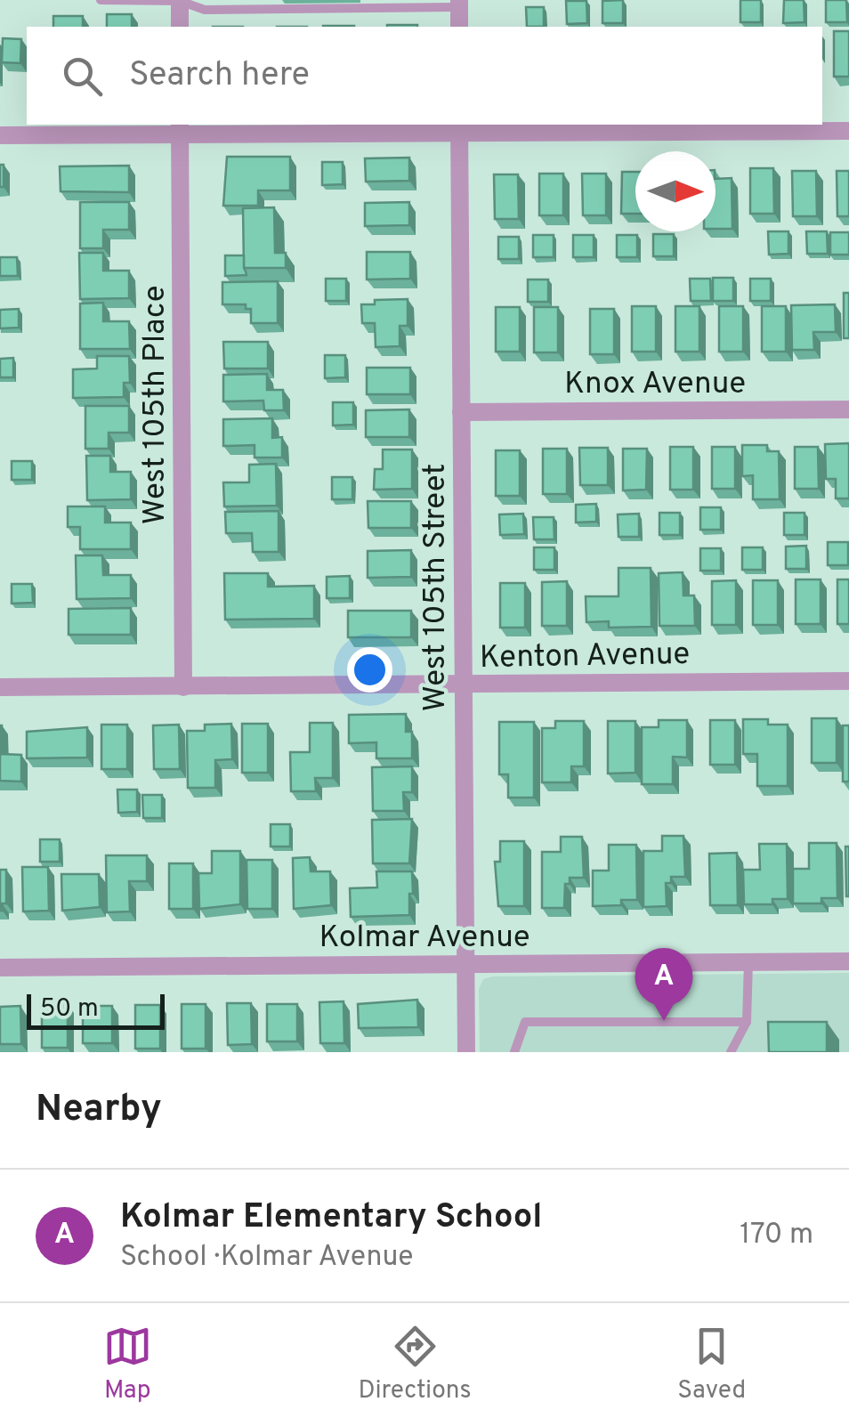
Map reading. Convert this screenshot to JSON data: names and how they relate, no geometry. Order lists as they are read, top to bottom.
{
  "streets": {
    "street": [
      "Knox Avenue",
      "West 105th Place",
      "West 105th Street",
      "Kenton Avenue",
      "Kolmar Avenue"
    ]
  },
  "crossings": [
    ["Knox Avenue", "West 105th Street"],
    ["West 105th Place", "Kenton Avenue"],
    ["West 105th Street", "Kenton Avenue"],
    ["West 105th Street", "Kolmar Avenue"]
  ],
  "scale_bar": "50 m",
  "north": "right",
  "page": {
    "search": "Search here",
    "pins": "A",
    "scale": "50 m",
    "heading": "Nearby",
    "list": [
      {
        "mark": "A",
        "name": "Kolmar Elementary School",
        "note": "School · Kolmar Avenue",
        "value": "170 m"
      }
    ],
    "nav": ["Map", "Directions", "Saved"]
  }
}
